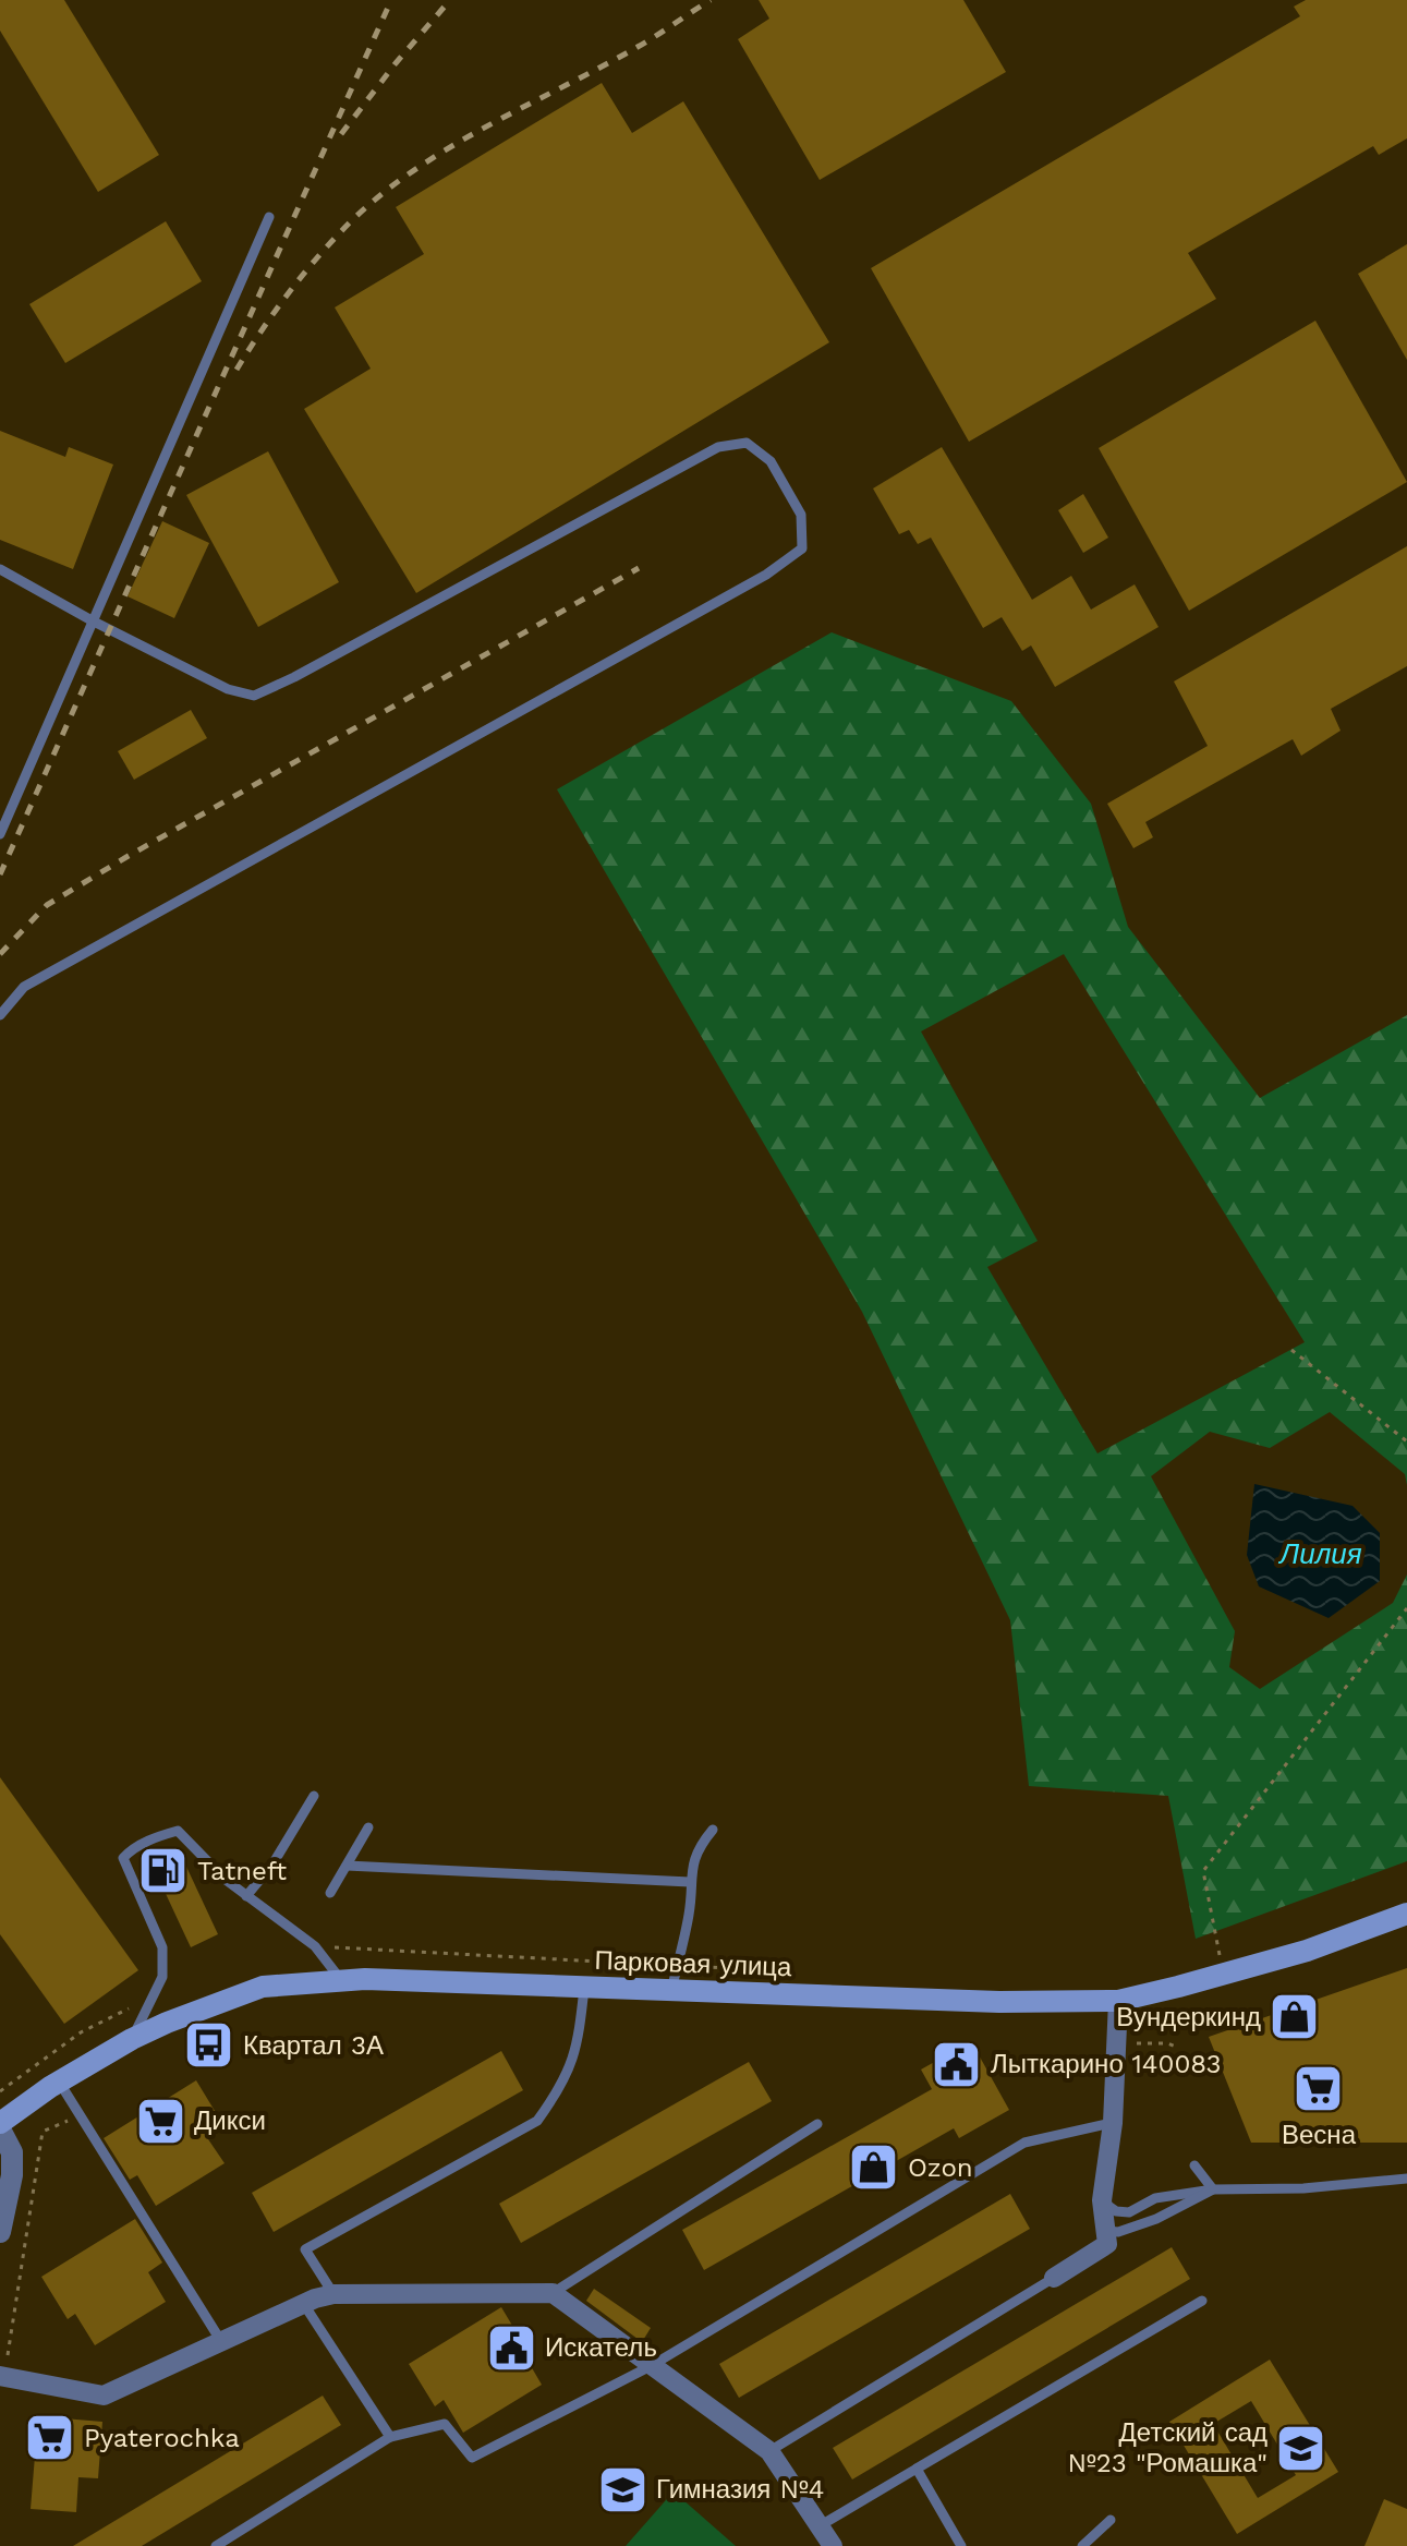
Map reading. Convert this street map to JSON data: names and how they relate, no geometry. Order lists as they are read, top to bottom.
{
  "streets": {
    "main road": ["Парковая улица"]
  },
  "water": ["Лилия"],
  "places": {
    "fuel station": ["Tatneft"],
    "shop": ["Вундеркинд", "Ozon"],
    "bus stop": ["Квартал 3А"],
    "public building": ["Лыткарино 140083", "Искатель"],
    "supermarket": ["Весна", "Дикси", "Pyaterochka"],
    "school or university": ["Детский сад №23 \"Ромашка\"", "Гимназия №4"]
  }
}
